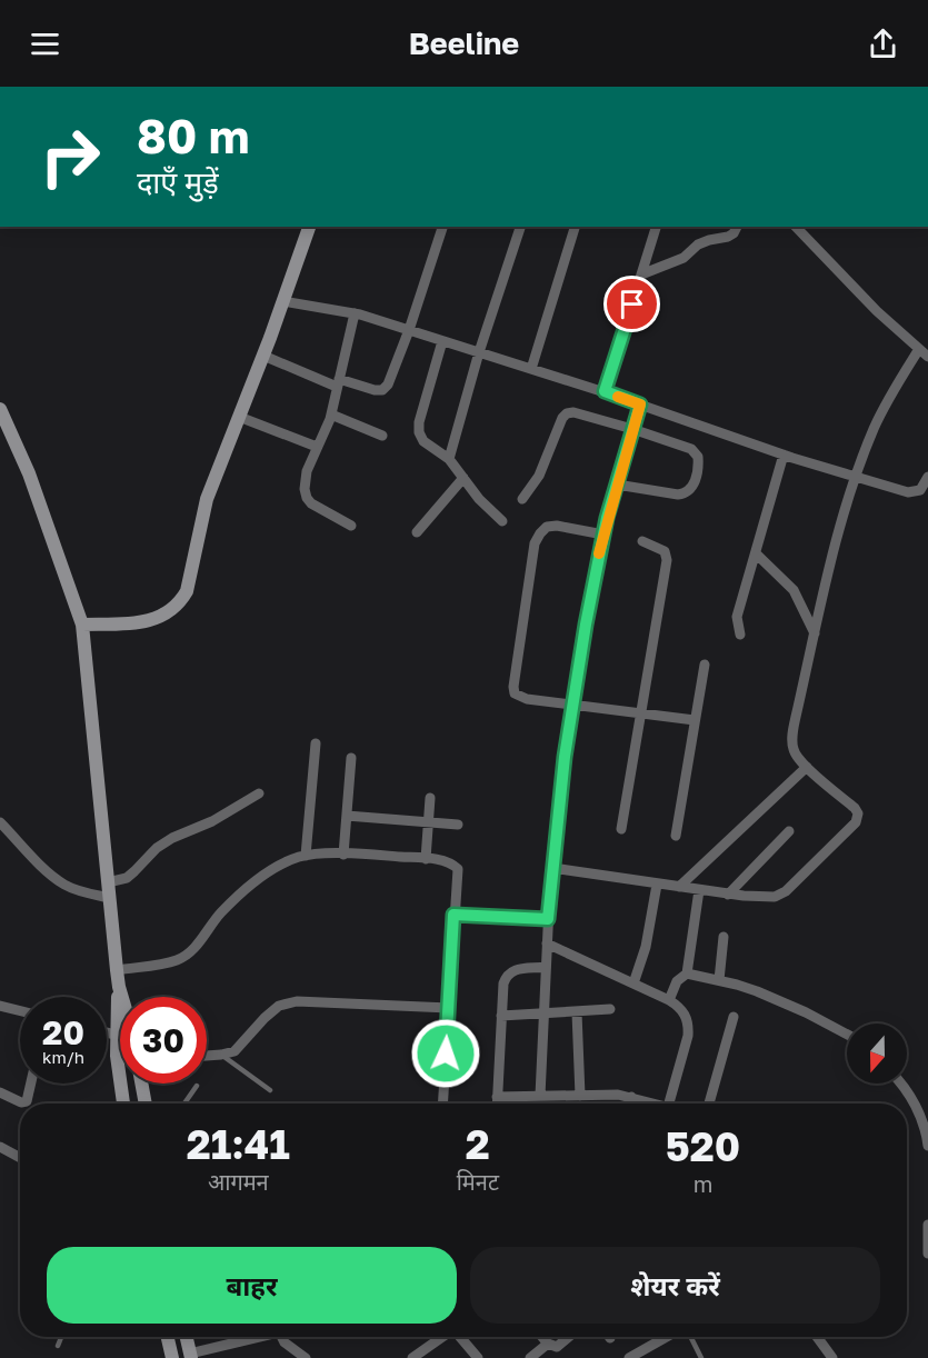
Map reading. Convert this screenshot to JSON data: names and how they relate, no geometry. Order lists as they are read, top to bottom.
{
  "north": "bottom",
  "page": {
    "header": "Beeline",
    "turn": ["80 m", "दाएँ मुड़ें"],
    "speed": "20 km/h",
    "limit": "30",
    "eta": [
      "21:41",
      "आगमन",
      "2",
      "मिनट",
      "520",
      "m"
    ],
    "buttons": ["बाहर", "शेयर करें"]
  }
}
